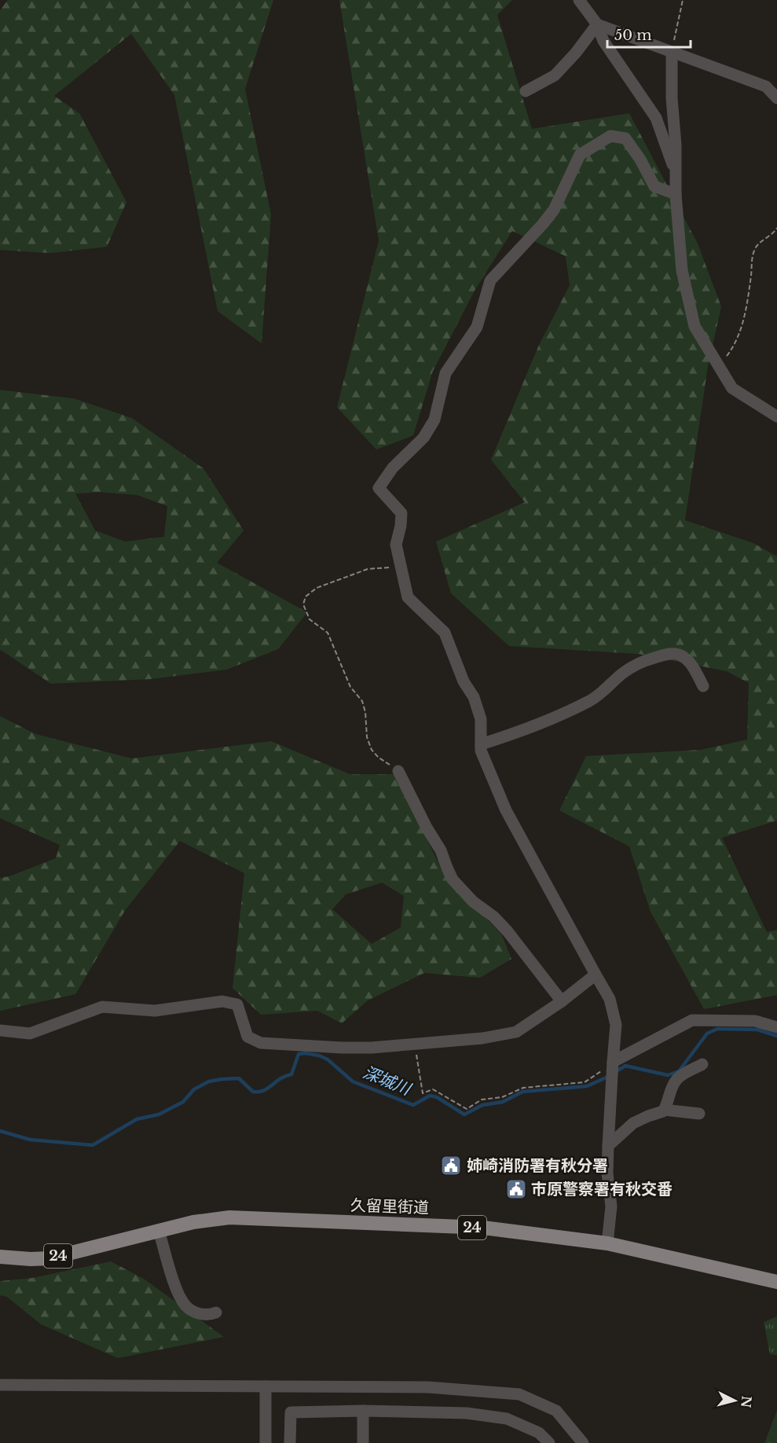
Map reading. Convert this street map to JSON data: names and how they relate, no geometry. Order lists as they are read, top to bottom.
{
  "streets": {
    "main road": ["久留里街道", "24"]
  },
  "water": ["深城川"],
  "places": {
    "public building": ["姉崎消防署有秋分署", "市原警察署有秋交番"]
  },
  "scale_bar": "50 m",
  "north": "right"
}
